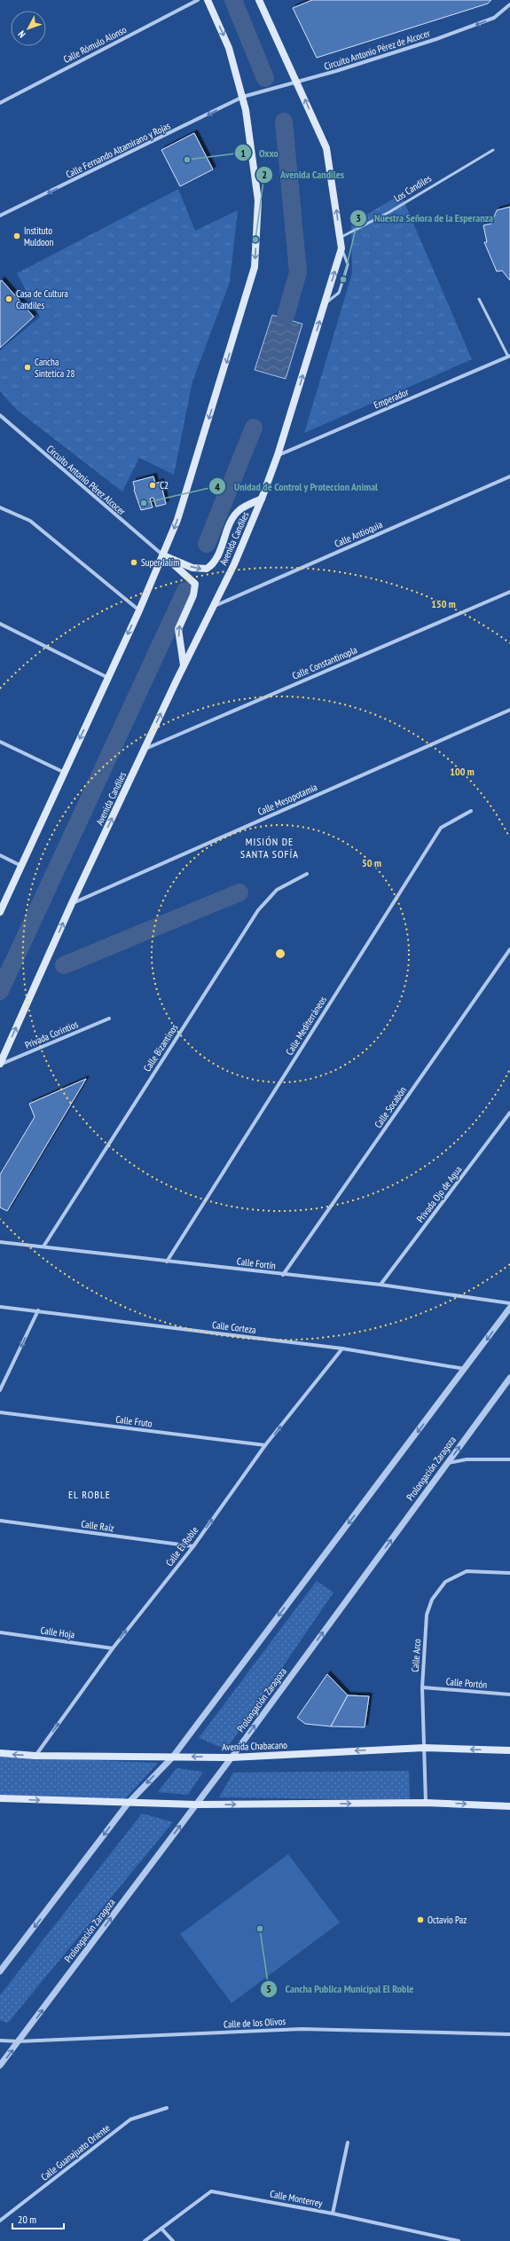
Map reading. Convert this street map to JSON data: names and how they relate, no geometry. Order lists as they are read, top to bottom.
{
  "streets": {
    "main road": ["Avenida Candiles", "Avenida Chabacano"],
    "street": [
      "Calle Rómulo Alonso",
      "Circuito Antonio Pérez de Alcocer",
      "Calle Fernando Altamirano y Rojas",
      "Emperador",
      "Circuito Antonio Pérez Alcocer",
      "Calle Antioquia",
      "Calle Constantinopla",
      "Calle Mesopotamia",
      "Calle Mediterráneos",
      "Privada Corintios",
      "Calle Bizantinos",
      "Calle Socabón",
      "Privada Ojo de Agua",
      "Calle Fortín",
      "Calle Corteza",
      "Calle Fruto",
      "Prolongación Zaragoza",
      "Calle Raíz",
      "Calle El Roble",
      "Calle Hoja",
      "Calle Arco",
      "Calle Portón",
      "Calle de los Olivos",
      "Calle Guanajuato Oriente",
      "Calle Monterrey"
    ],
    "lane": ["Los Candiles"]
  },
  "crossings": [
    ["Circuito Antonio Pérez de Alcocer", "Calle Fernando Altamirano y Rojas"],
    ["Circuito Antonio Pérez de Alcocer", "Avenida Candiles"],
    ["Los Candiles", "Avenida Candiles"],
    ["Emperador", "Avenida Candiles"],
    ["Calle Antioquia", "Avenida Candiles"],
    ["Avenida Candiles", "Calle Constantinopla"],
    ["Avenida Candiles", "Calle Mesopotamia"],
    ["Avenida Candiles", "Privada Corintios"],
    ["Calle Mediterráneos", "Calle Fortín"],
    ["Calle Bizantinos", "Calle Fortín"],
    ["Calle Socabón", "Calle Fortín"],
    ["Privada Ojo de Agua", "Calle Fortín"],
    ["Calle Corteza", "Calle El Roble"],
    ["Calle Fruto", "Calle El Roble"],
    ["Prolongación Zaragoza", "Avenida Chabacano"],
    ["Prolongación Zaragoza", "Calle de los Olivos"],
    ["Calle Raíz", "Calle El Roble"],
    ["Calle El Roble", "Calle Hoja"],
    ["Calle El Roble", "Avenida Chabacano"],
    ["Calle Arco", "Calle Portón"],
    ["Calle Arco", "Avenida Chabacano"]
  ],
  "one_way": ["Circuito Antonio Pérez de Alcocer", "Calle Fernando Altamirano y Rojas", "Calle El Roble"],
  "districts": ["MISIÓN DE SANTA SOFÍA", "EL ROBLE"],
  "places": [
    "Oxxo",
    "Instituto Muldoon",
    "Avenida Candiles",
    "Nuestra Señora de la Esperanza",
    "Casa de Cultura Candiles",
    "Cancha Sintetica 28",
    "C2",
    "Unidad de Control y Proteccion Animal",
    "Super Jalím",
    "Octavio Paz",
    "Cancha Publica Municipal El Roble"
  ],
  "scale_bar": "20 m",
  "north": "bottom left",
  "rings": ["150 m", "100 m", "50 m"]
}
